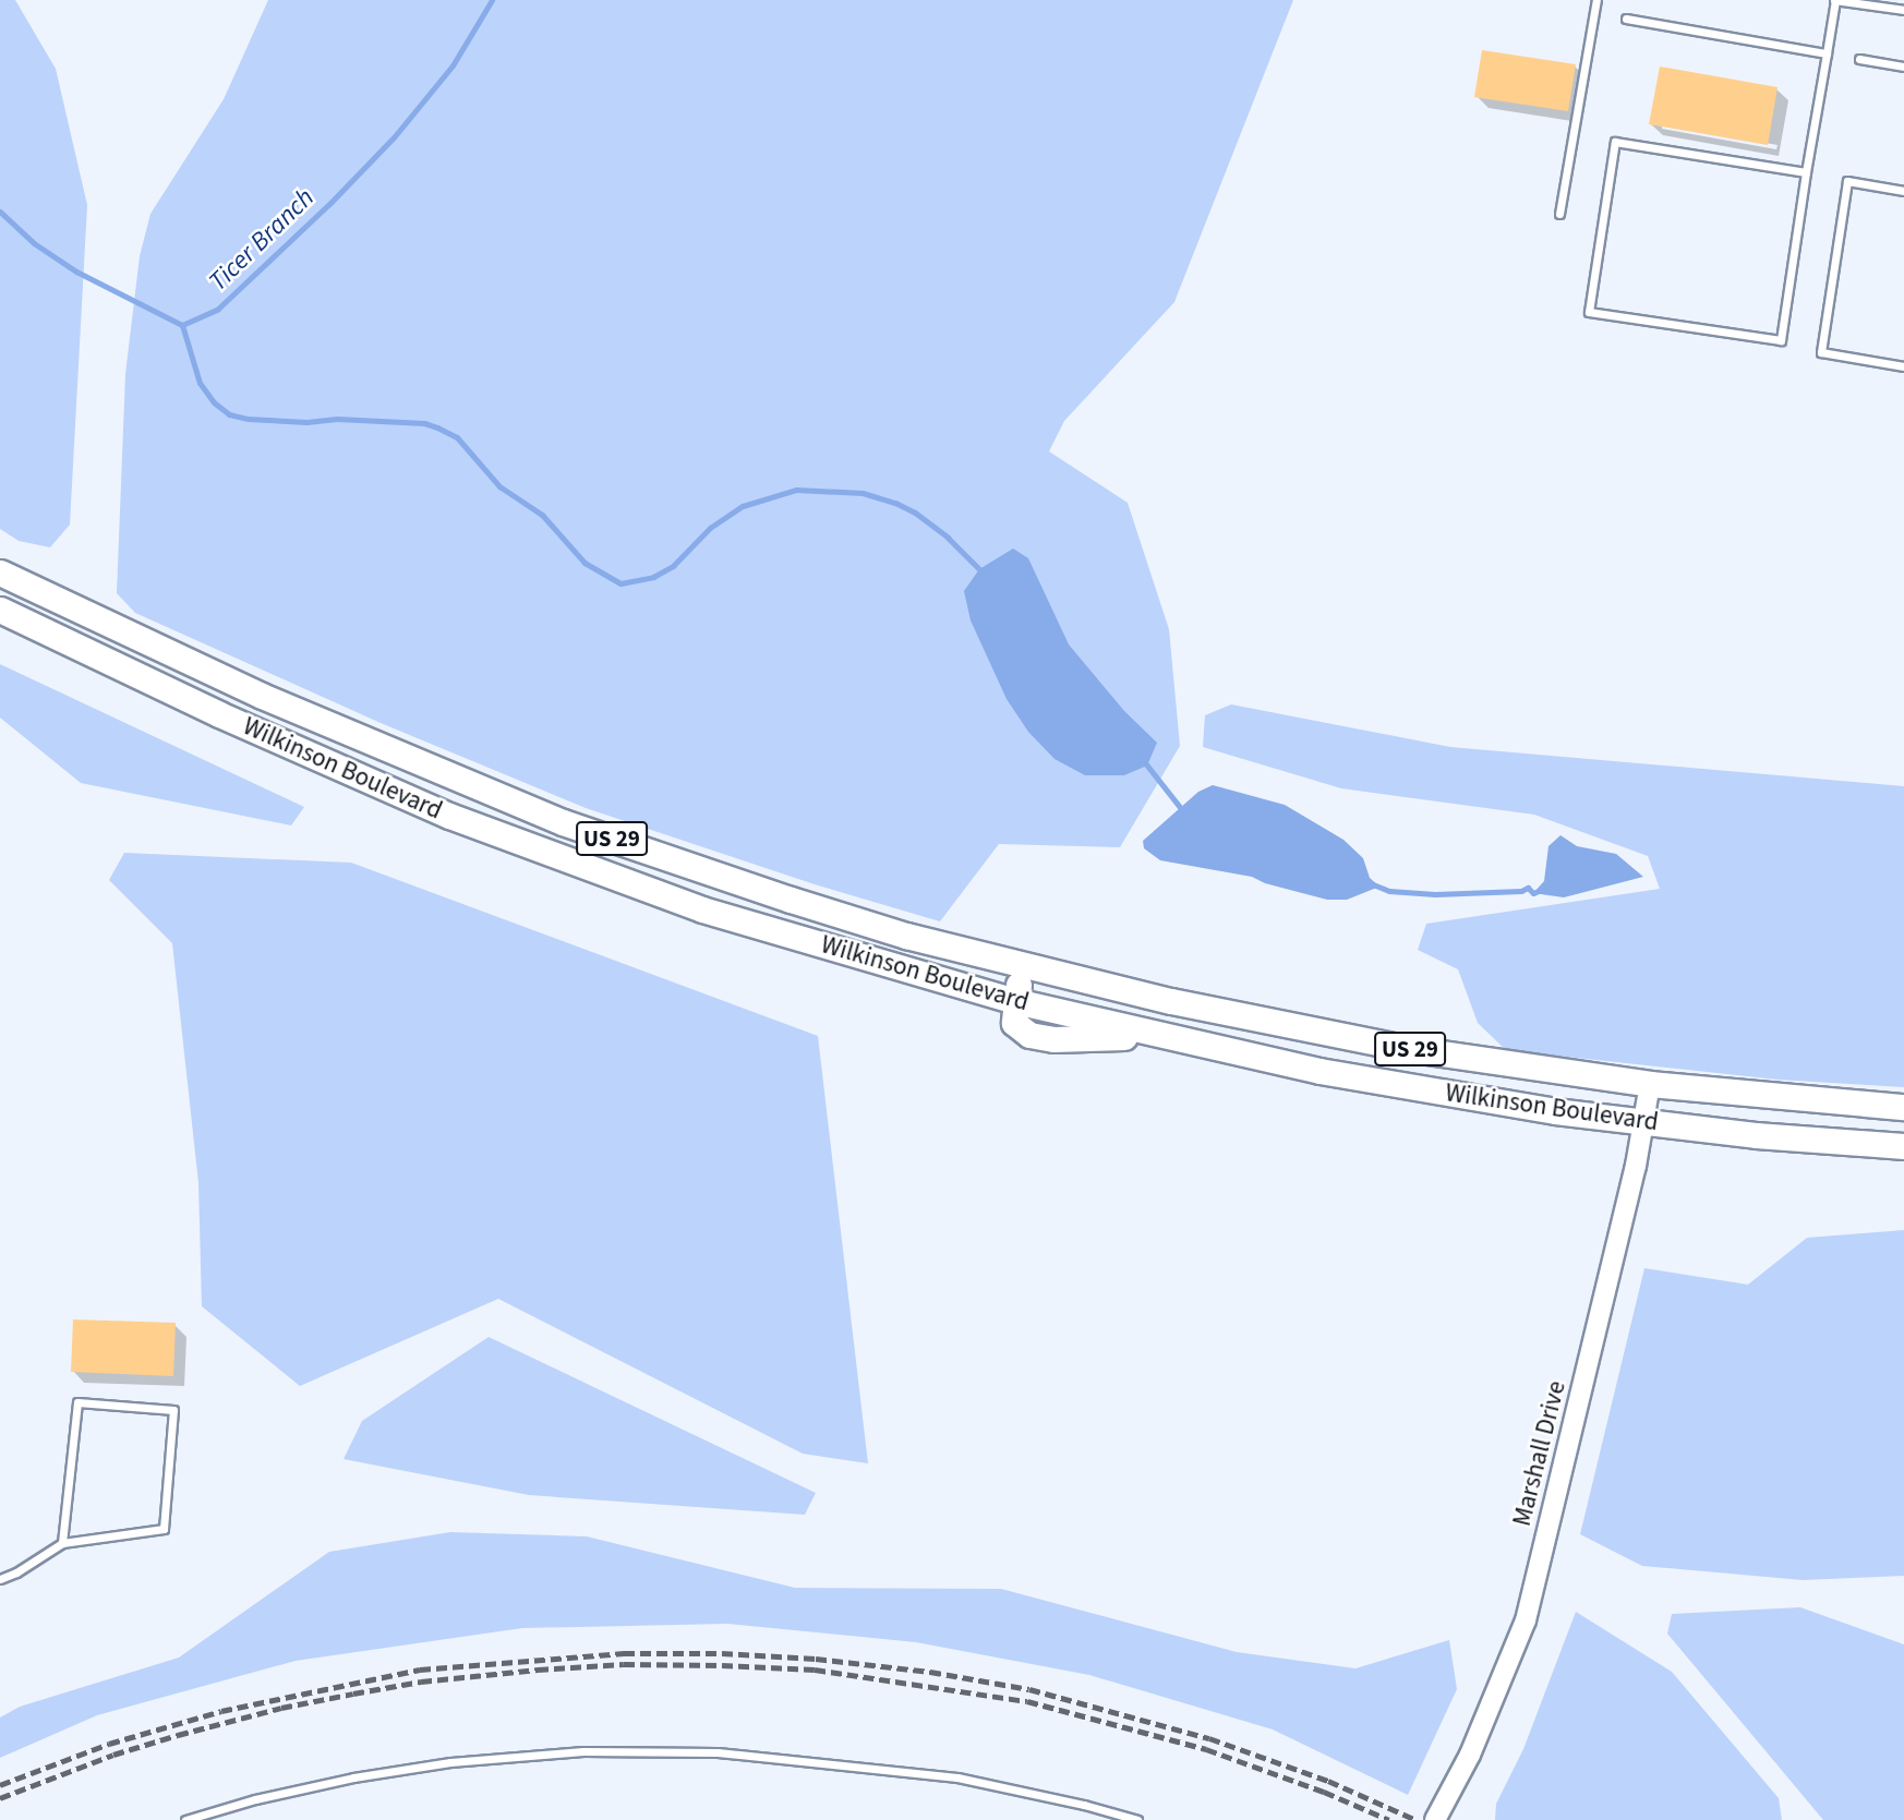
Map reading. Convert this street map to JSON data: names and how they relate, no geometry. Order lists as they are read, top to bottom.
{
  "streets": {
    "main road": ["Wilkinson Boulevard", "US 29"],
    "street": ["Marshall Drive"]
  },
  "crossings": [
    ["Wilkinson Boulevard", "Marshall Drive"]
  ],
  "water": ["Ticer Branch"]
}
